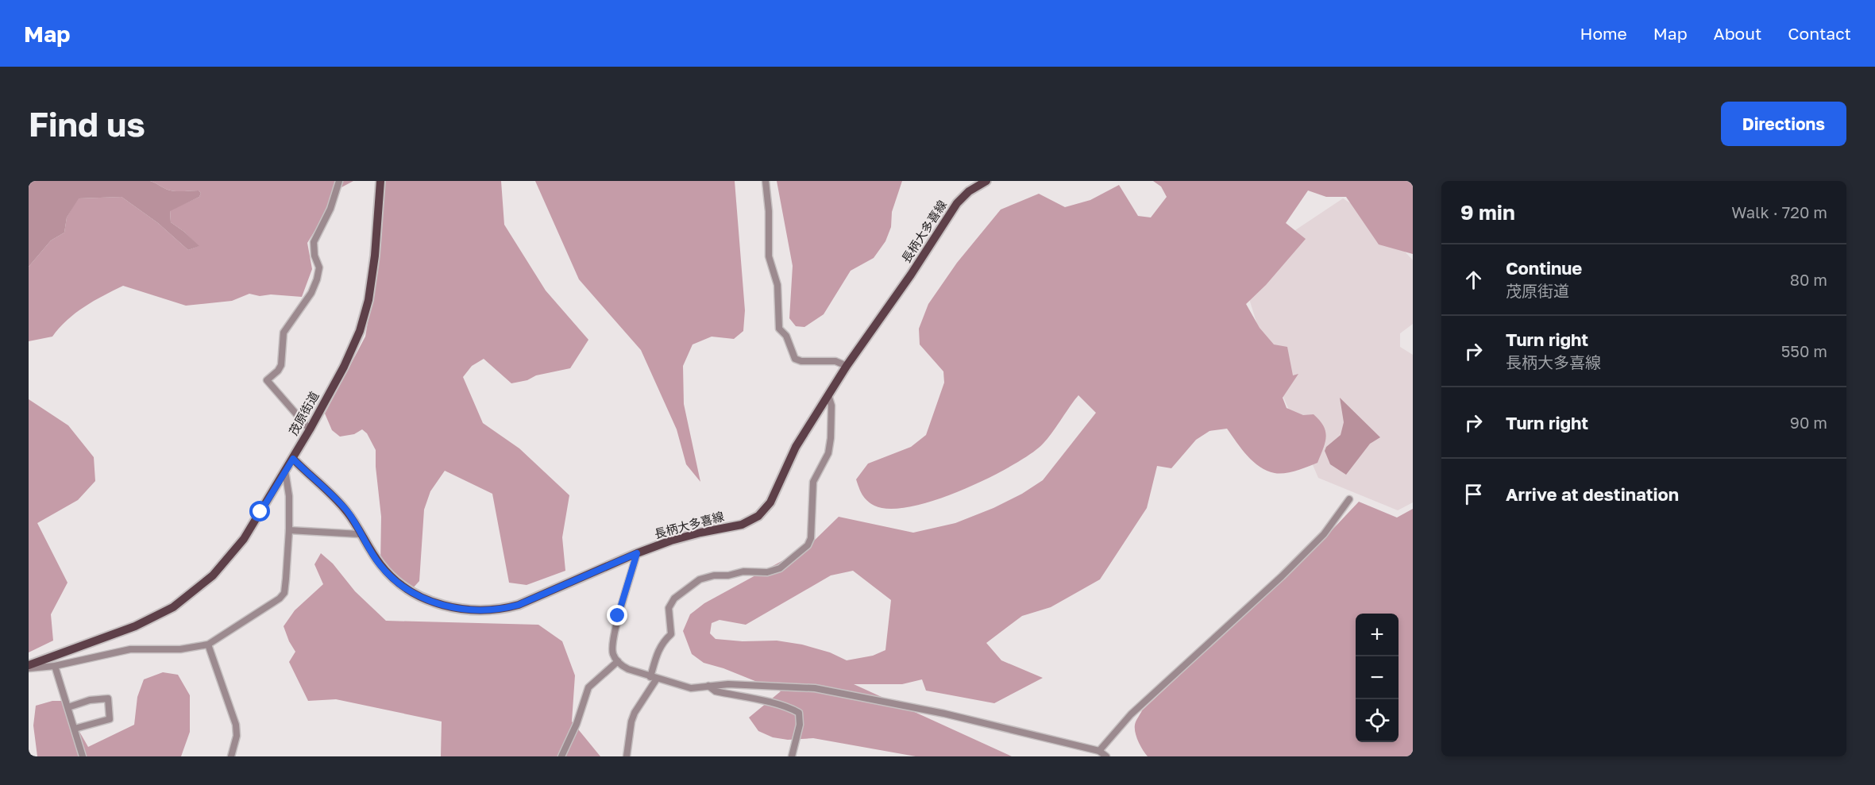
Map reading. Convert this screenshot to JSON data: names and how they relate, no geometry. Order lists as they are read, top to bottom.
{
  "streets": {
    "main road": ["長柄大多喜線", "茂原街道"]
  },
  "crossings": [
    ["長柄大多喜線", "茂原街道"]
  ],
  "page": {
    "header": "Map",
    "nav": [
      "Home",
      "Map",
      "About",
      "Contact"
    ],
    "buttons": "Directions",
    "title": "Find us",
    "heading": ["9 min", "Walk · 720 m"],
    "list": [
      ["Continue", "茂原街道", "80 m"],
      ["Turn right", "長柄大多喜線", "550 m"],
      ["Turn right", "90 m"],
      "Arrive at destination"
    ],
    "map_buttons": ["+", "−"]
  }
}
